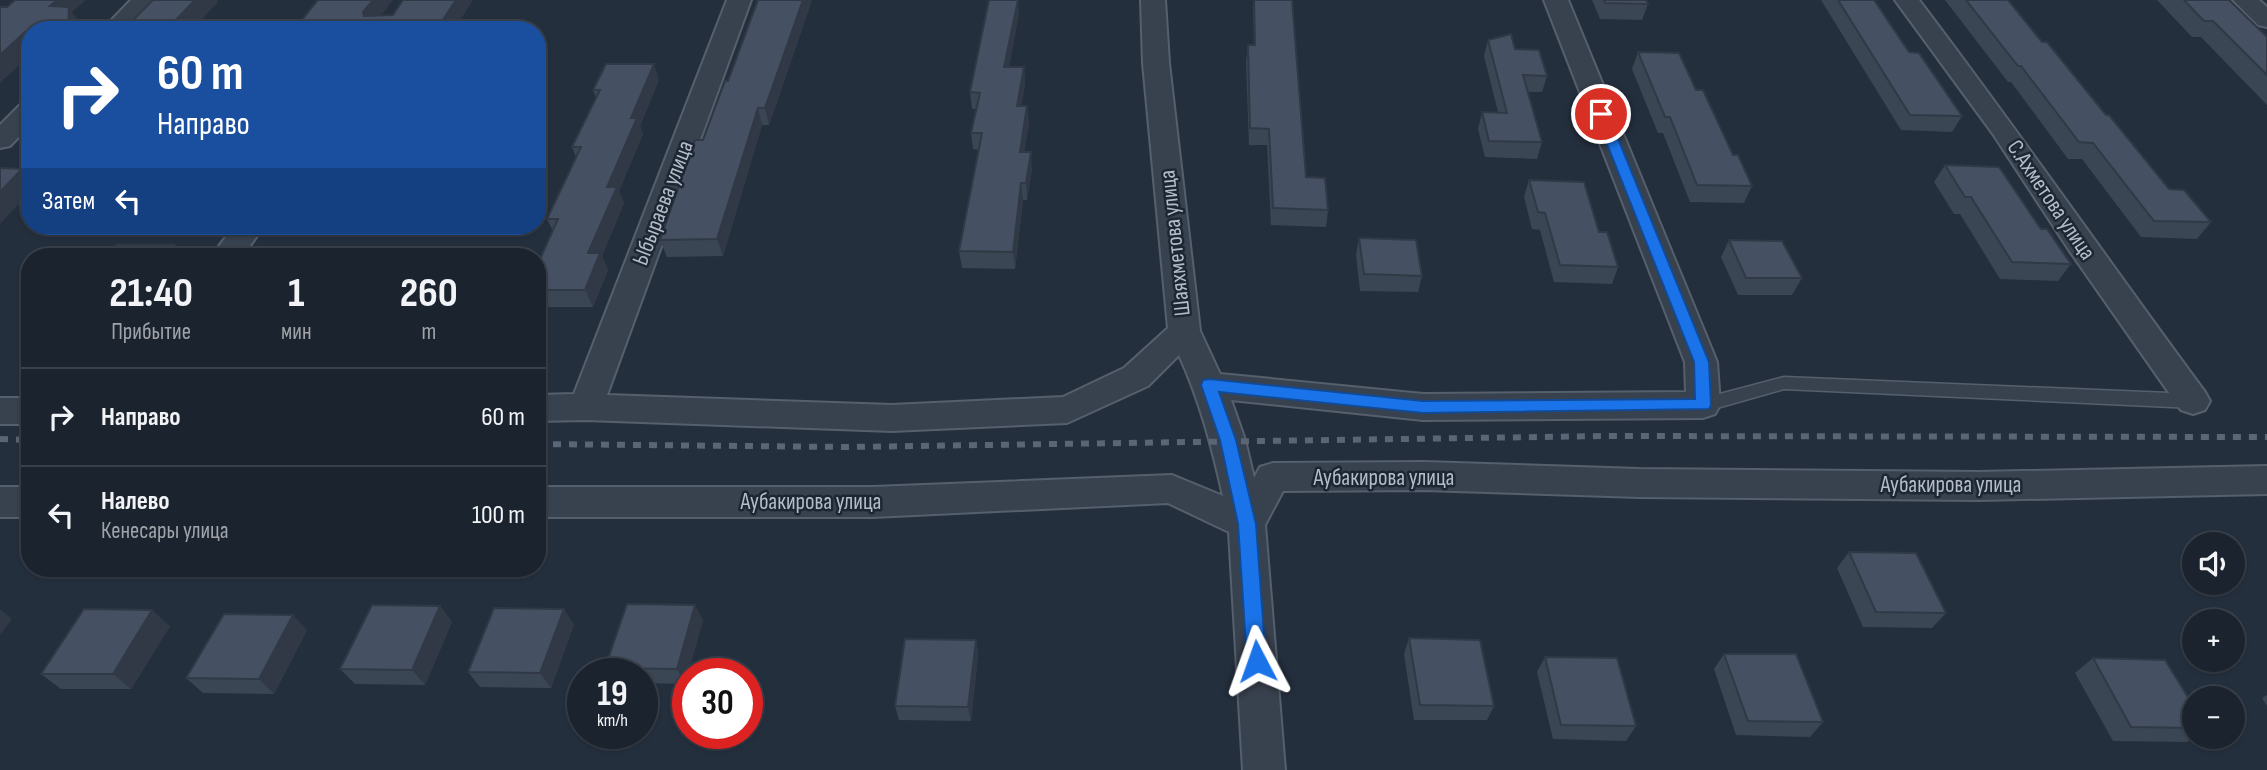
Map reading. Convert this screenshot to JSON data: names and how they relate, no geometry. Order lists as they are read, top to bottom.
{
  "streets": {
    "street": [
      "С.Ахметова улица",
      "Ыбыраева улица",
      "Шаяхметова улица",
      "Аубакирова улица"
    ]
  },
  "crossings": [
    ["Шаяхметова улица", "Аубакирова улица"]
  ],
  "page": {
    "turn": ["60 m", "Направо"],
    "then": "Затем",
    "eta": [
      "21:40",
      "Прибытие",
      "1",
      "мин",
      "260",
      "m"
    ],
    "list": [
      {
        "name": "Направо",
        "value": "60 m"
      },
      {
        "name": "Налево",
        "note": "Кенесары улица",
        "value": "100 m"
      }
    ],
    "map_buttons": ["+", "−"],
    "speed": "19 km/h",
    "limit": "30"
  }
}
